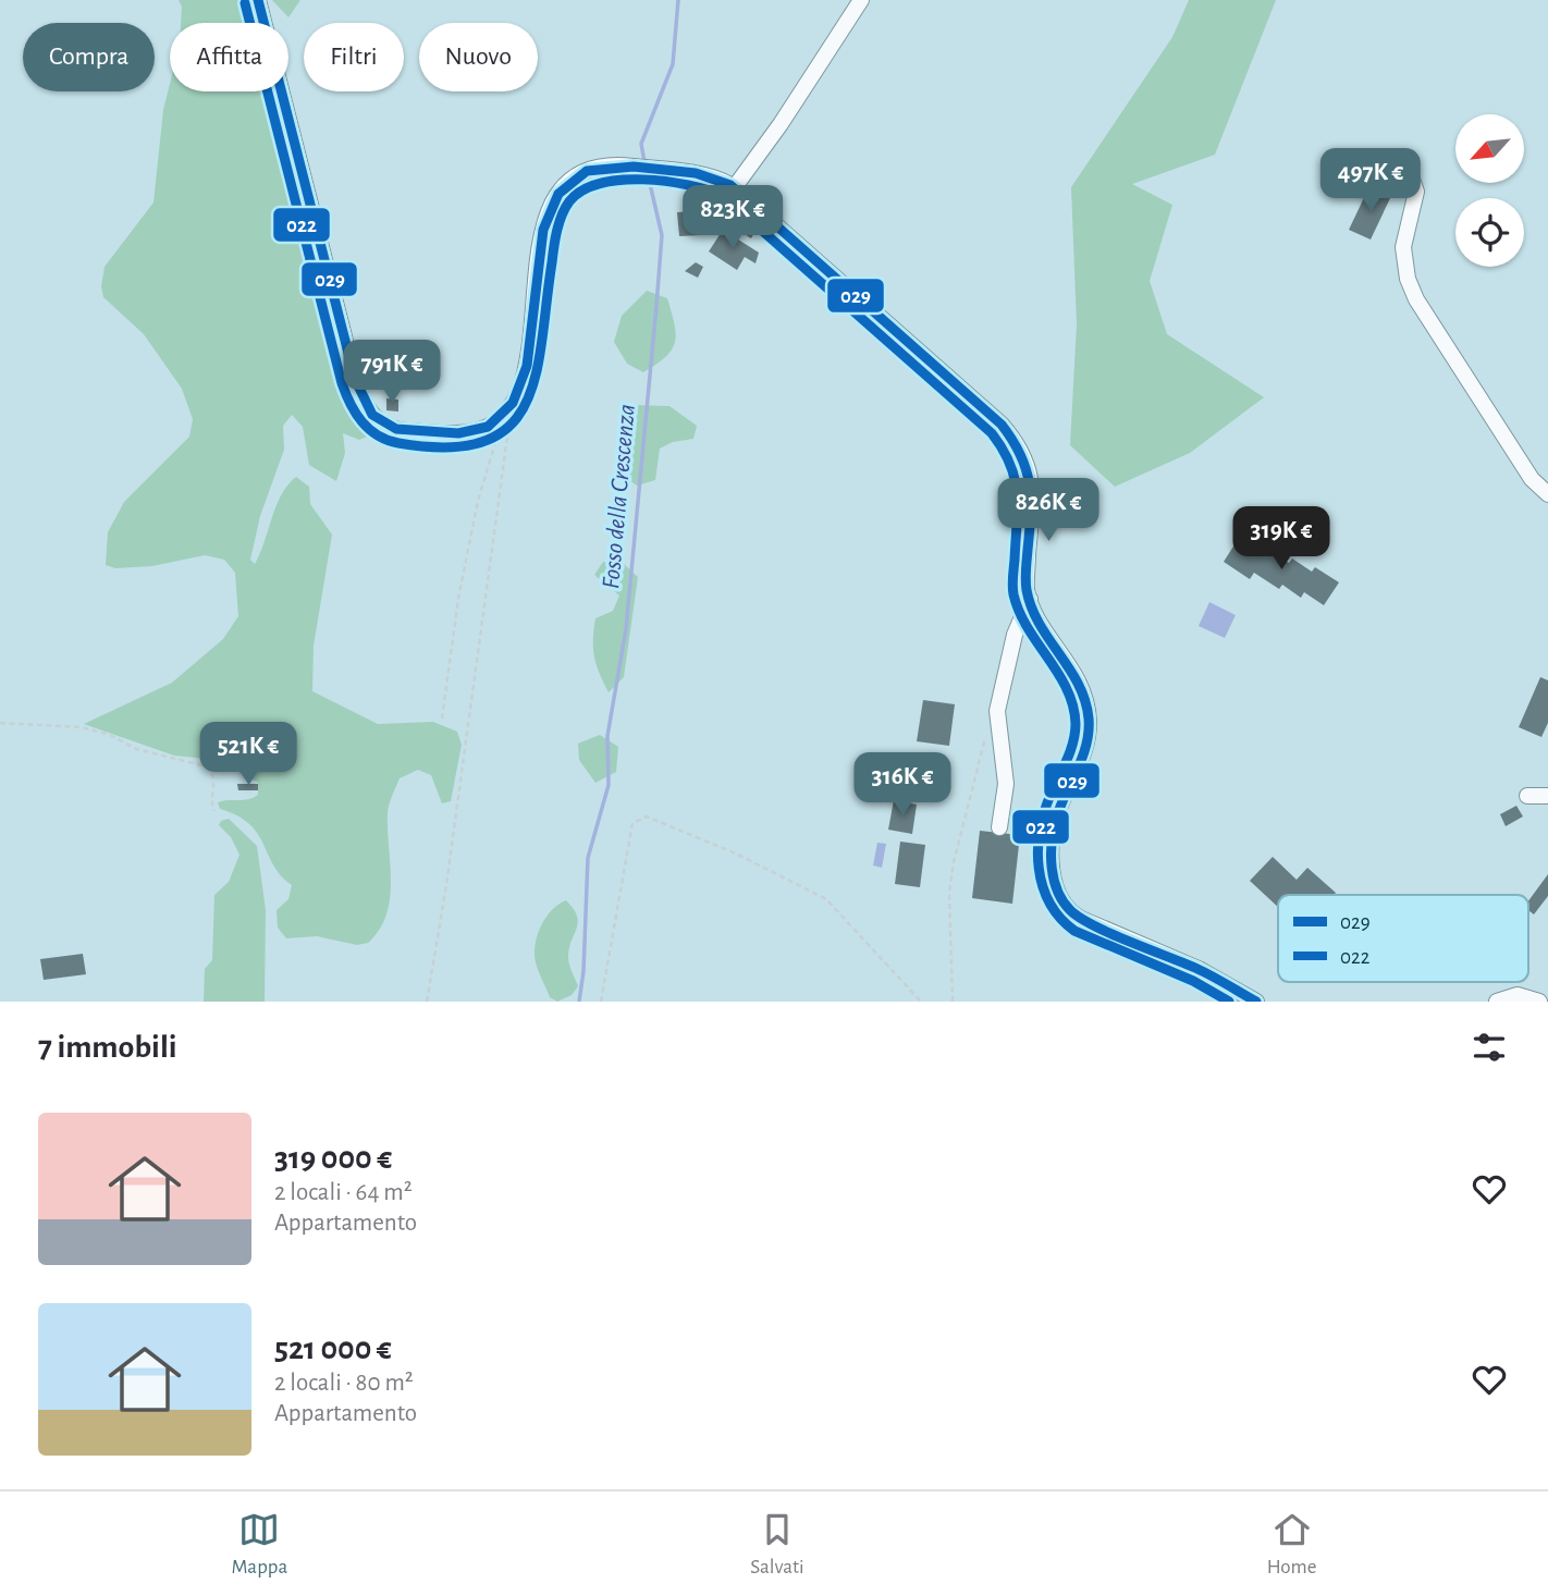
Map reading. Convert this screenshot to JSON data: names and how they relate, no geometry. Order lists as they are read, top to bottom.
{
  "water": ["Fosso della Crescenza"],
  "lines": ["transit line 029", "transit line 022"],
  "legend": ["029", "022"],
  "north": "bottom left",
  "page": {
    "chip": [
      "Compra",
      "Affitta",
      "Filtri",
      "Nuovo"
    ],
    "price": [
      "497K €",
      "823K €",
      "791K €",
      "826K €",
      "319K €",
      "521K €",
      "316K €"
    ],
    "heading": "7 immobili",
    "list": [
      {
        "name": "319 000 €",
        "note": "2 locali · 64 m² · Appartamento"
      },
      {
        "name": "521 000 €",
        "note": "2 locali · 80 m² · Appartamento"
      }
    ],
    "tabs": ["Mappa", "Salvati", "Home"]
  }
}
